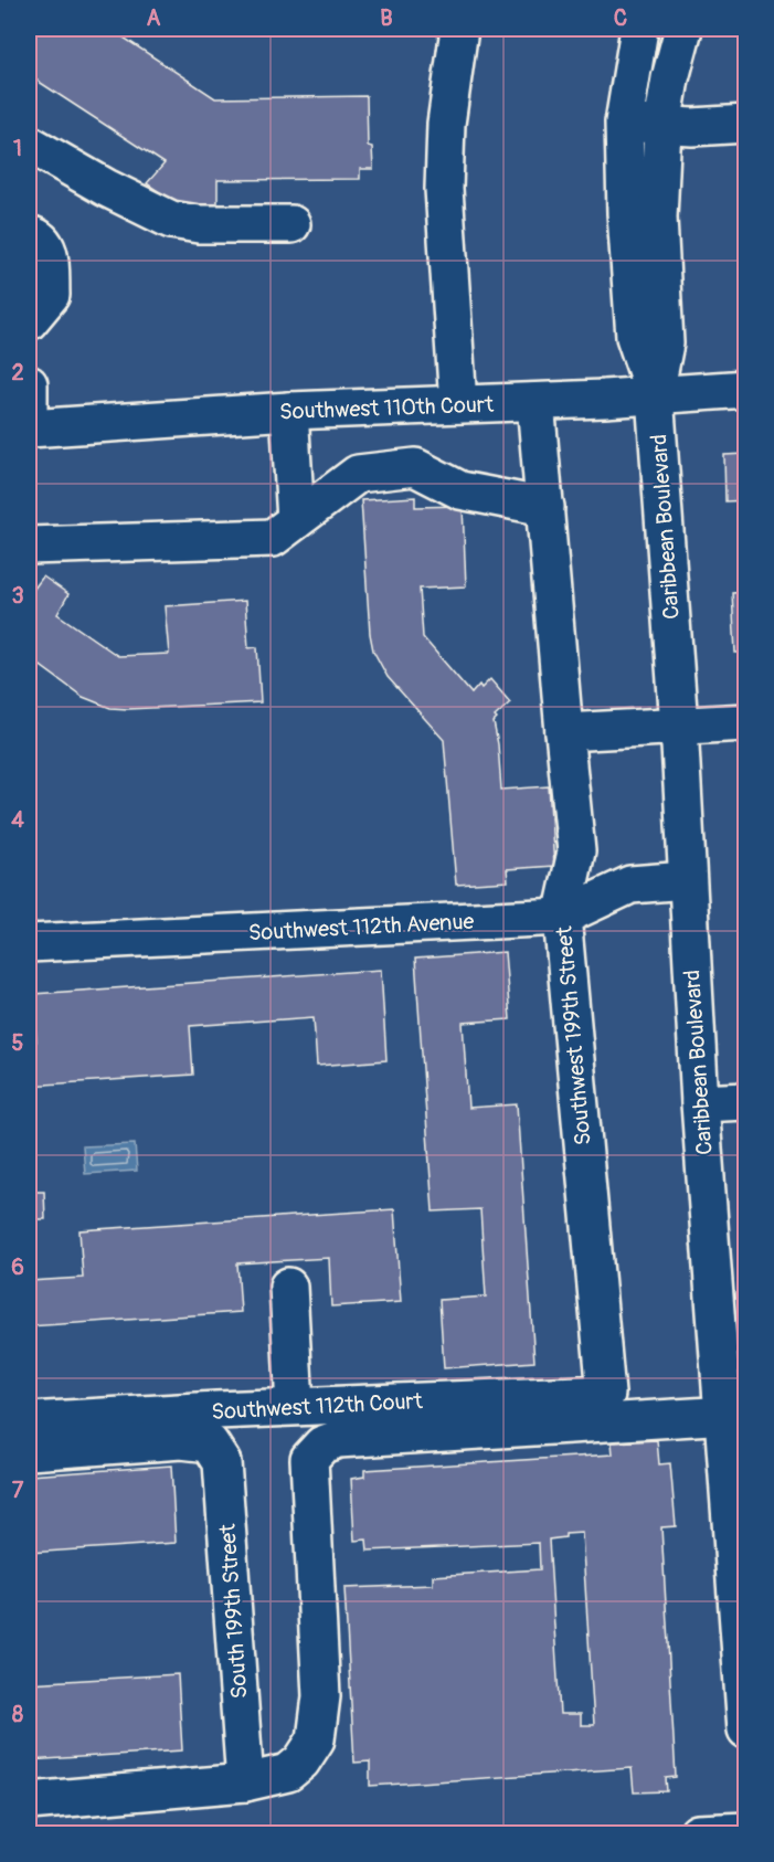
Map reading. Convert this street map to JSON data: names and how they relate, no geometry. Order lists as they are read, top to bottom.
{
  "streets": {
    "street": [
      "Southwest 110th Court",
      "Caribbean Boulevard",
      "Southwest 112th Avenue",
      "Southwest 199th Street",
      "Southwest 112th Court",
      "South 199th Street"
    ]
  },
  "crossings": [
    ["Southwest 110th Court", "Caribbean Boulevard"],
    ["Southwest 110th Court", "Southwest 199th Street"],
    ["Caribbean Boulevard", "Southwest 112th Avenue"],
    ["Southwest 112th Avenue", "Southwest 199th Street"],
    ["Southwest 199th Street", "Southwest 112th Court"]
  ],
  "grid": {
    "columns": ["A", "B", "C"],
    "rows": [
      "1",
      "2",
      "3",
      "4",
      "5",
      "6",
      "7",
      "8"
    ]
  }
}
